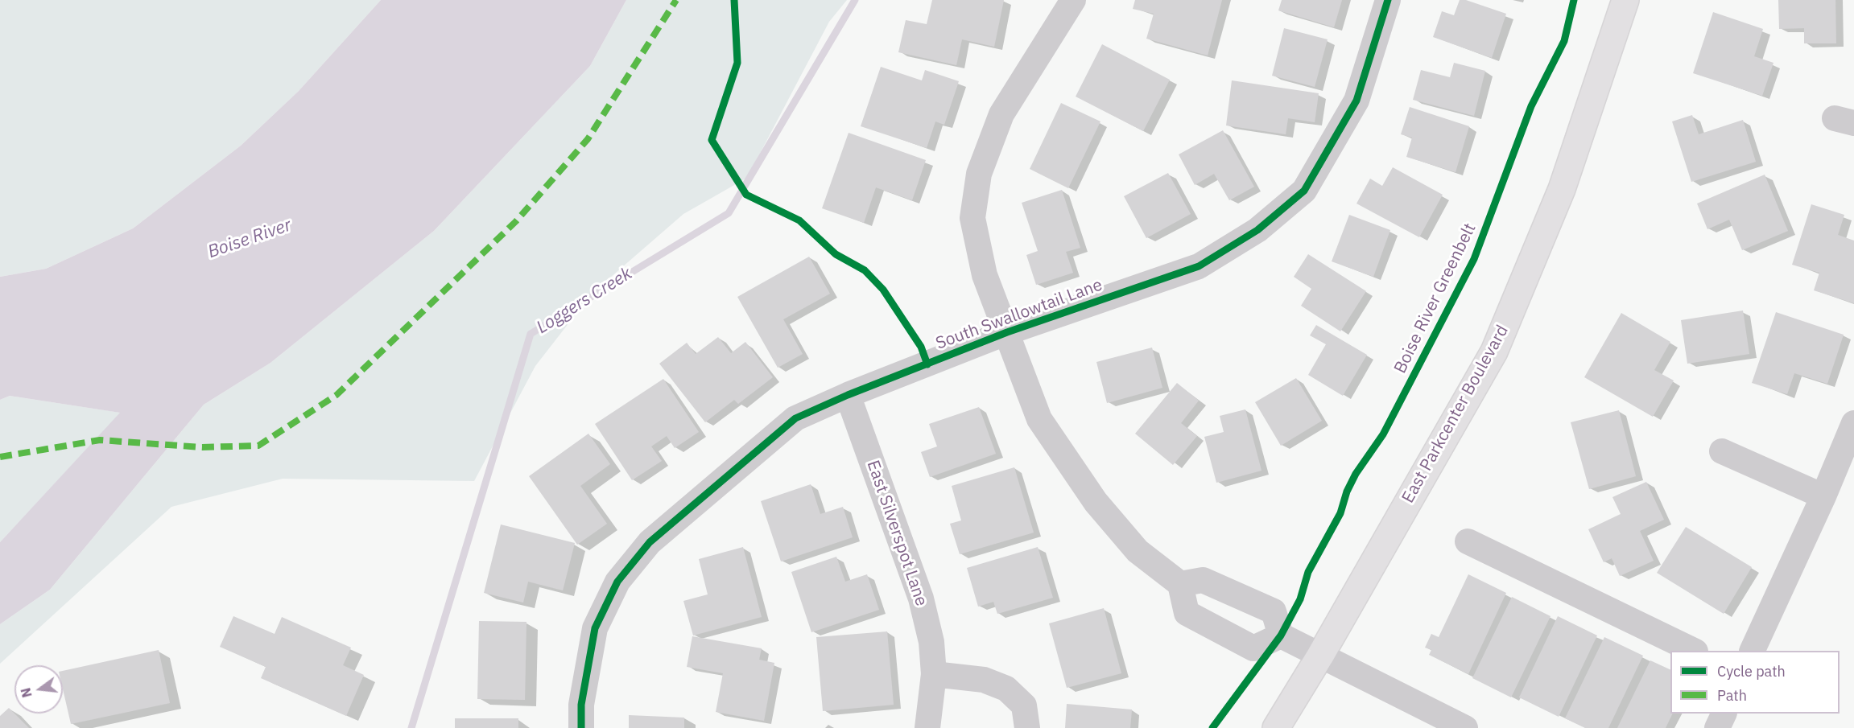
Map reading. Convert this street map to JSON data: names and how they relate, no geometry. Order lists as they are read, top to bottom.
{
  "streets": {
    "main road": ["East Parkcenter Boulevard"],
    "street": ["South Swallowtail Lane", "East Silverspot Lane"],
    "cycle path": ["Boise River Greenbelt"]
  },
  "crossings": [
    ["South Swallowtail Lane", "East Silverspot Lane"]
  ],
  "water": ["Boise River", "Loggers Creek"],
  "legend": ["Cycle path", "Path"],
  "north": "left"
}
